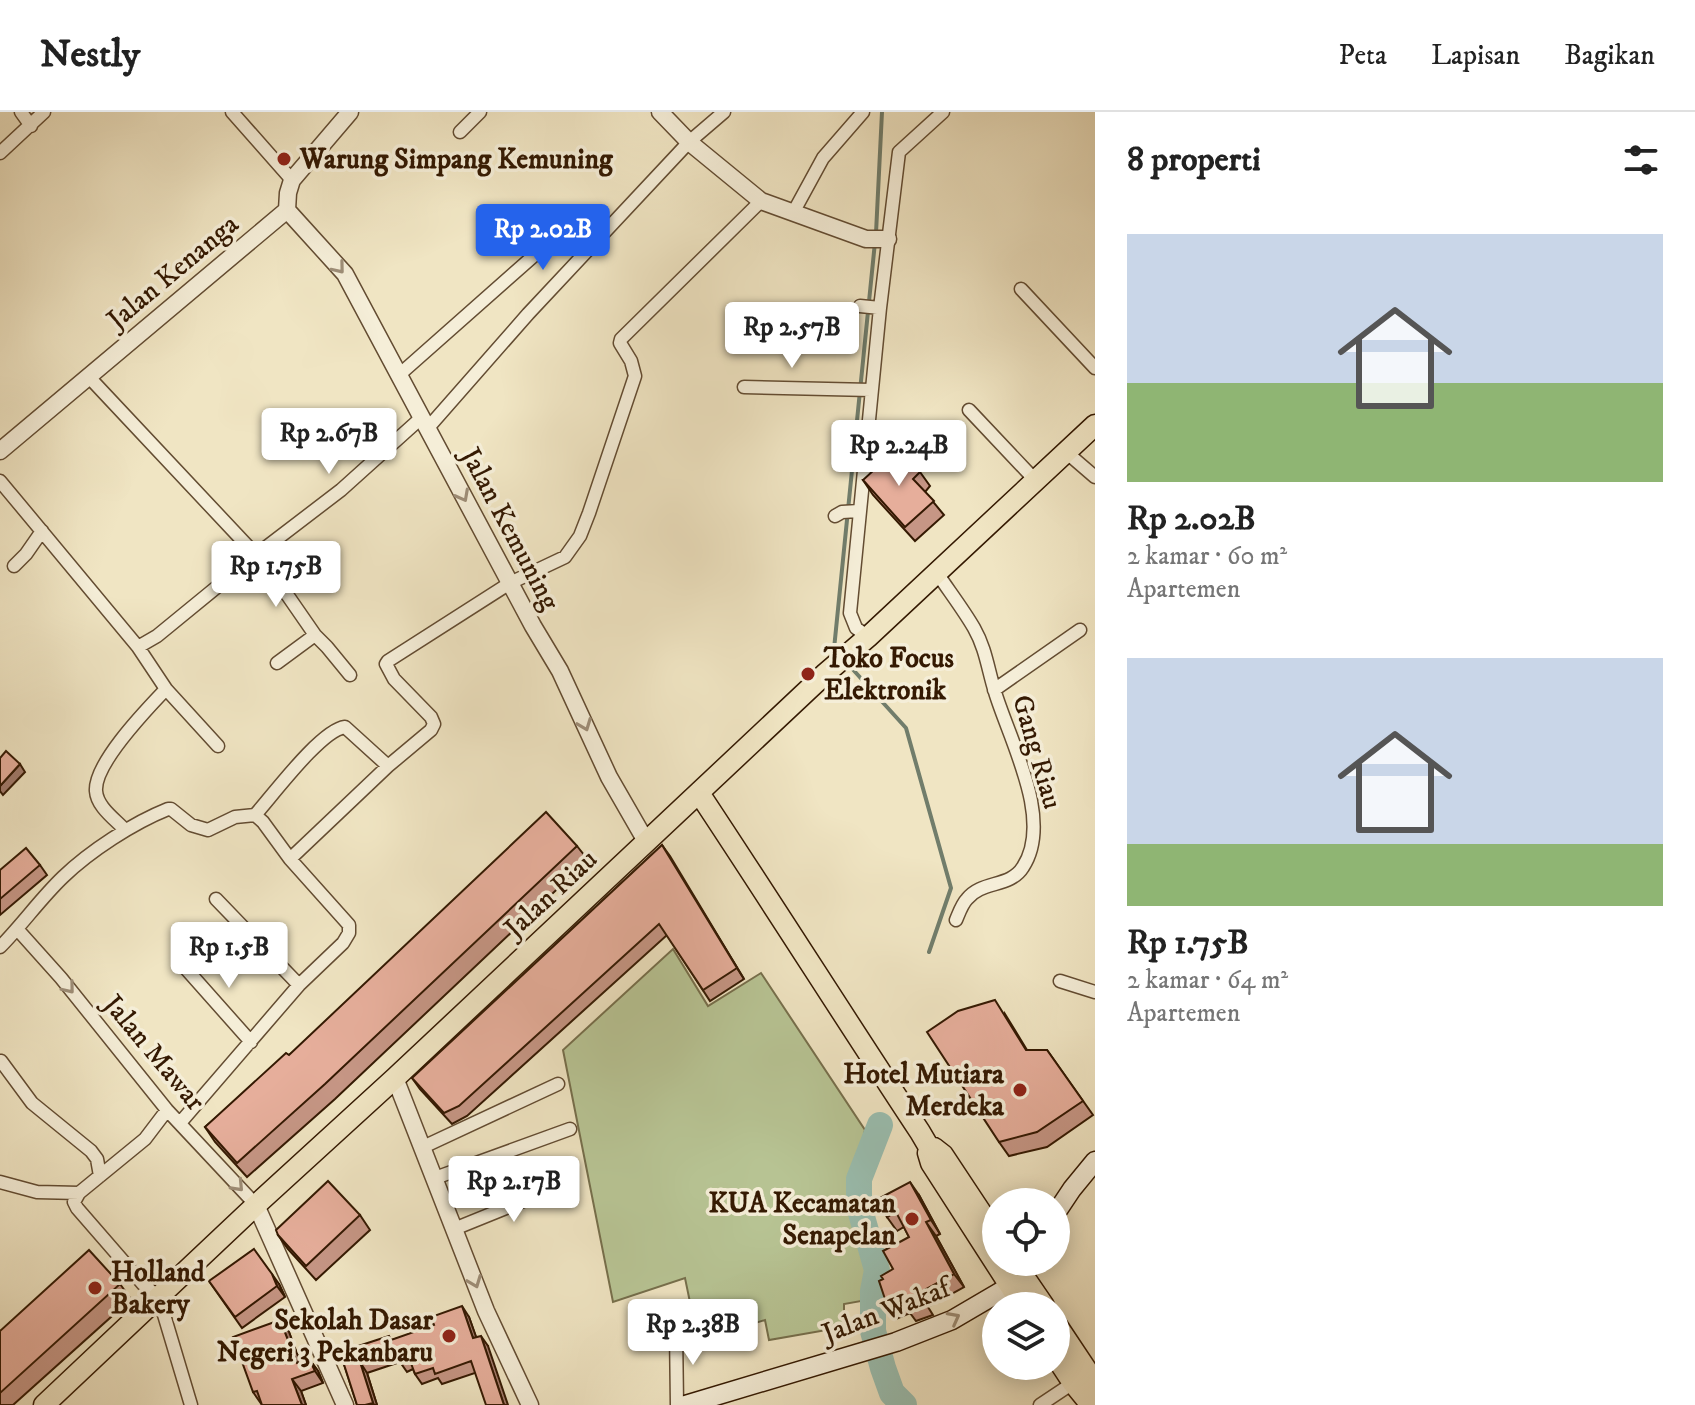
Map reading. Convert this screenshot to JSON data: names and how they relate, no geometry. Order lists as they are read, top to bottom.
{
  "streets": {
    "main road": ["Jalan Riau", "Jalan Wakaf"],
    "street": [
      "Jalan Kenanga",
      "Jalan Kemuning",
      "Gang Riau",
      "Jalan Mawar"
    ]
  },
  "crossings": [
    ["Jalan Kenanga", "Jalan Kemuning"],
    ["Jalan Kemuning", "Jalan Riau"],
    ["Gang Riau", "Jalan Riau"],
    ["Jalan Riau", "Jalan Mawar"]
  ],
  "one_way": ["Jalan Kemuning", "Jalan Wakaf"],
  "places": [
    "Warung Simpang Kemuning",
    "Toko Focus Elektronik",
    "Hotel Mutiara Merdeka",
    "KUA Kecamatan Senapelan",
    "Holland Bakery",
    "Sekolah Dasar Negeri 3 Pekanbaru"
  ],
  "page": {
    "header": "Nestly",
    "nav": ["Peta", "Lapisan", "Bagikan"],
    "heading": "8 properti",
    "price": [
      "Rp 2.02B",
      "Rp 2.57B",
      "Rp 2.67B",
      "Rp 2.24B",
      "Rp 1.75B",
      "Rp 1.5B",
      "Rp 2.17B",
      "Rp 2.38B"
    ],
    "list": [
      {
        "name": "Rp 2.02B",
        "note": "2 kamar · 60 m² · Apartemen"
      },
      {
        "name": "Rp 1.75B",
        "note": "2 kamar · 64 m² · Apartemen"
      }
    ]
  }
}
